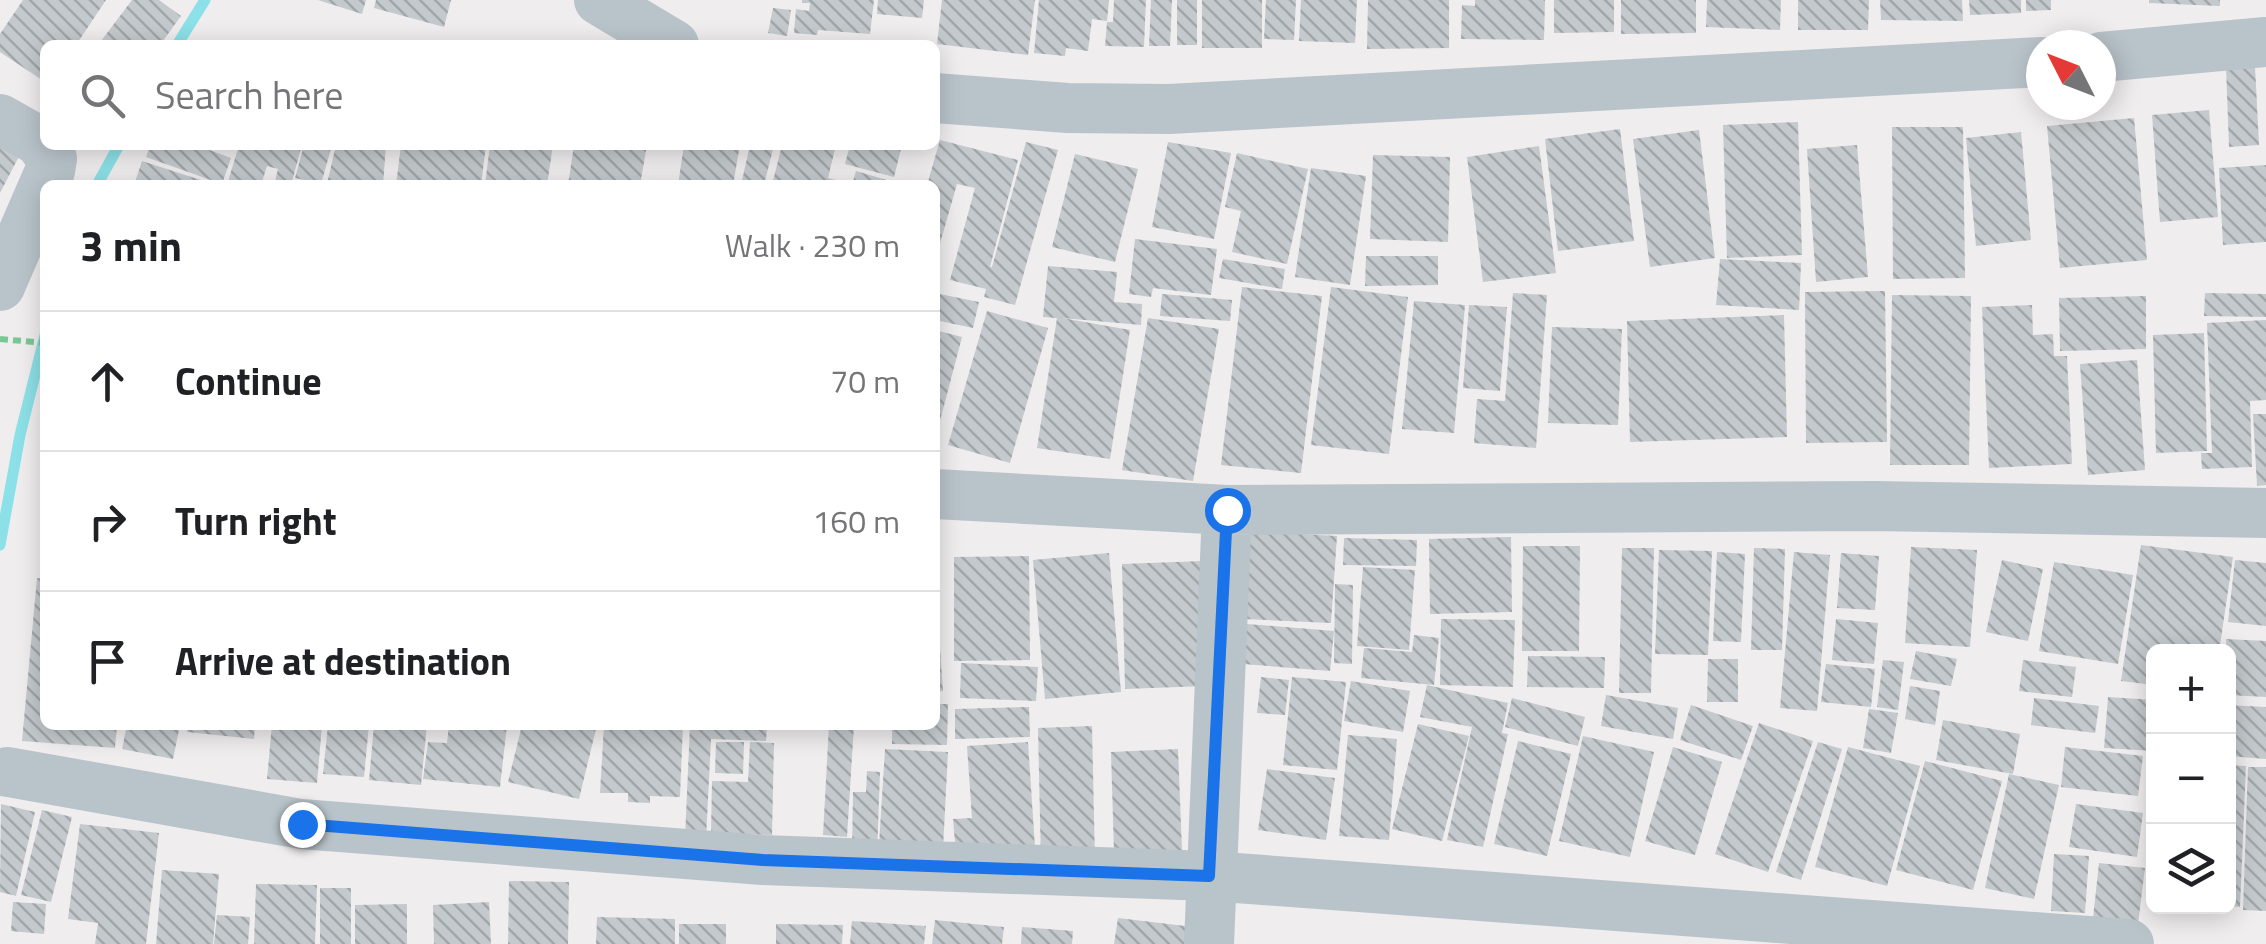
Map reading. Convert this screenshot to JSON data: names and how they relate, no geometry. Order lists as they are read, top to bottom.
{
  "north": "top left",
  "page": {
    "search": "Search here",
    "heading": ["3 min", "Walk · 230 m"],
    "list": [
      ["Continue", "70 m"],
      ["Turn right", "160 m"],
      "Arrive at destination"
    ],
    "map_buttons": ["+", "−"]
  }
}
